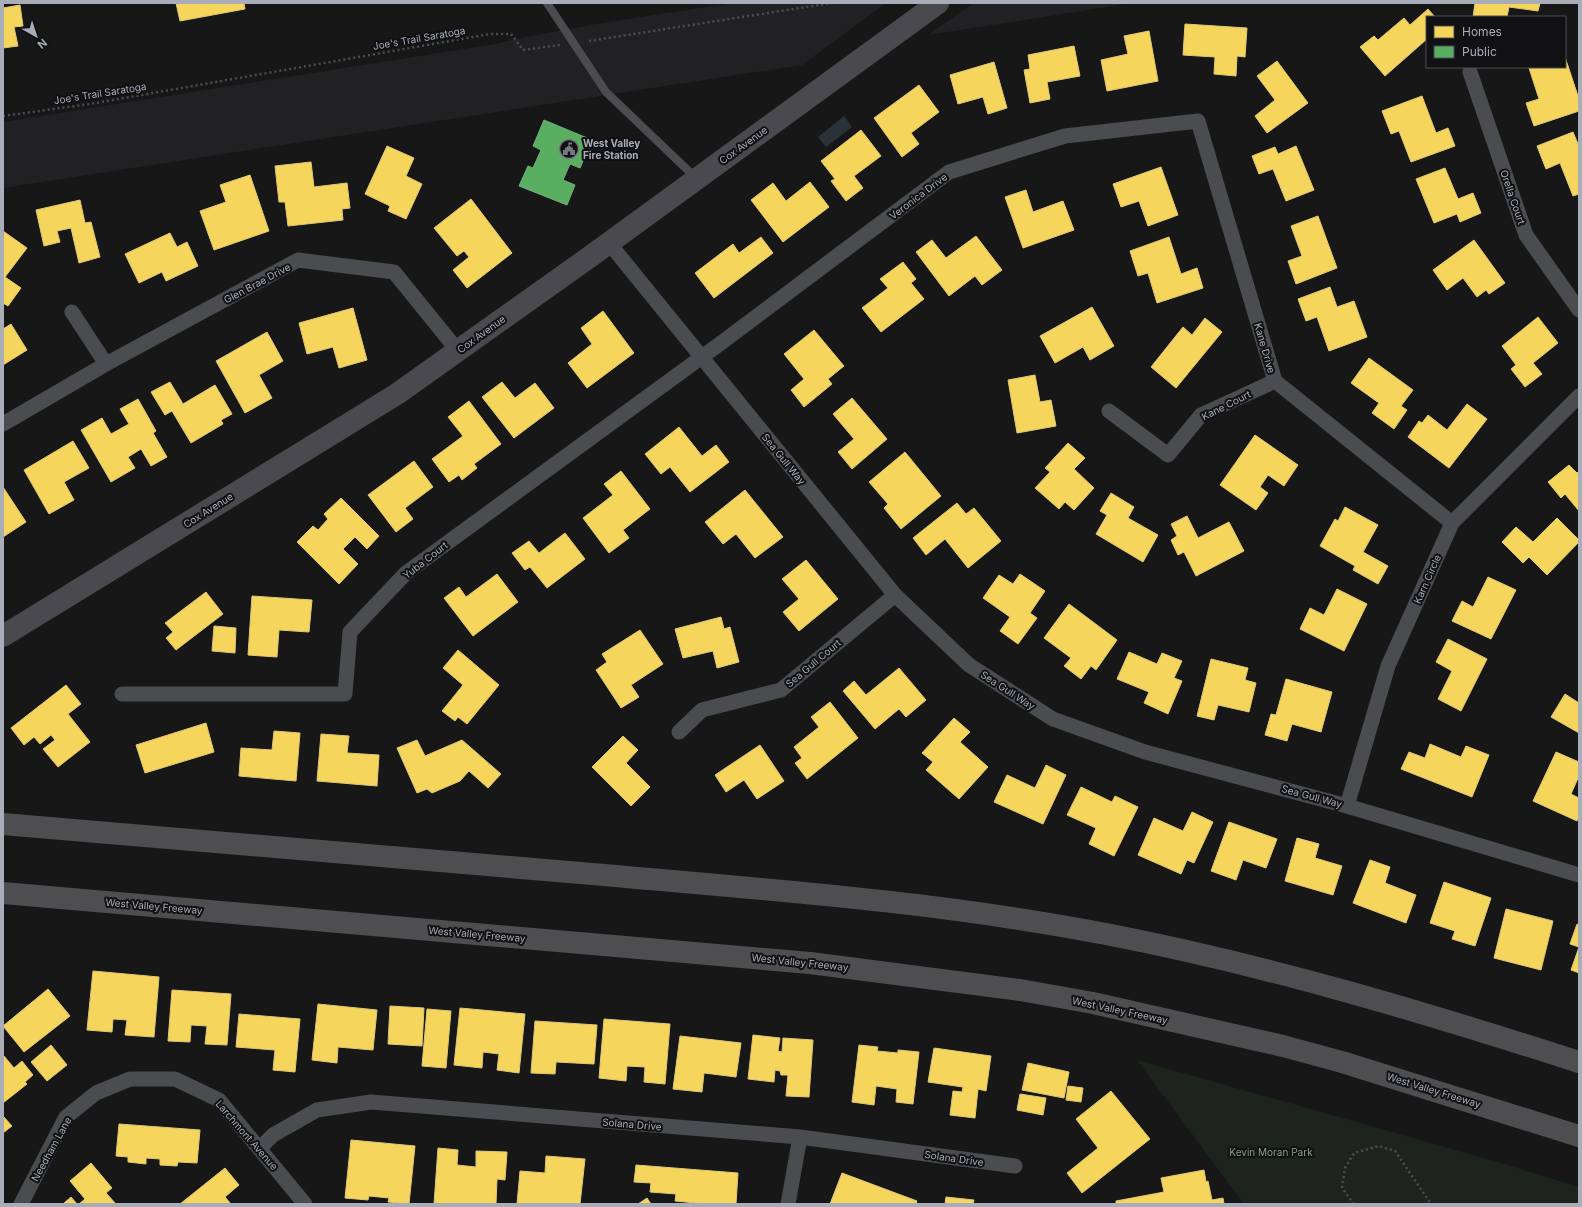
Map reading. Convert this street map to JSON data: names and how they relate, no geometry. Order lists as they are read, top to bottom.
{
  "streets": {
    "highway": ["West Valley Freeway"],
    "main road": ["Cox Avenue"],
    "street": [
      "Veronica Drive",
      "Orella Court",
      "Glen Brae Drive",
      "Kane Drive",
      "Kane Court",
      "Sea Gull Way",
      "Yuba Court",
      "Karn Circle",
      "Sea Gull Court",
      "Solana Drive",
      "Larchmont Avenue",
      "Needham Lane"
    ],
    "path": ["Joe's Trail Saratoga"]
  },
  "crossings": [
    ["Cox Avenue", "Glen Brae Drive"],
    ["Cox Avenue", "Sea Gull Way"],
    ["Veronica Drive", "Kane Drive"],
    ["Veronica Drive", "Sea Gull Way"],
    ["Veronica Drive", "Yuba Court"],
    ["Kane Drive", "Kane Court"],
    ["Kane Drive", "Karn Circle"],
    ["Sea Gull Way", "Yuba Court"],
    ["Sea Gull Way", "Karn Circle"],
    ["Sea Gull Way", "Sea Gull Court"],
    ["Solana Drive", "Larchmont Avenue"],
    ["Larchmont Avenue", "Needham Lane"]
  ],
  "parks": ["Kevin Moran Park"],
  "places": {
    "public building": ["West Valley Fire Station"]
  },
  "legend": ["Homes", "Public"],
  "north": "bottom right"
}
